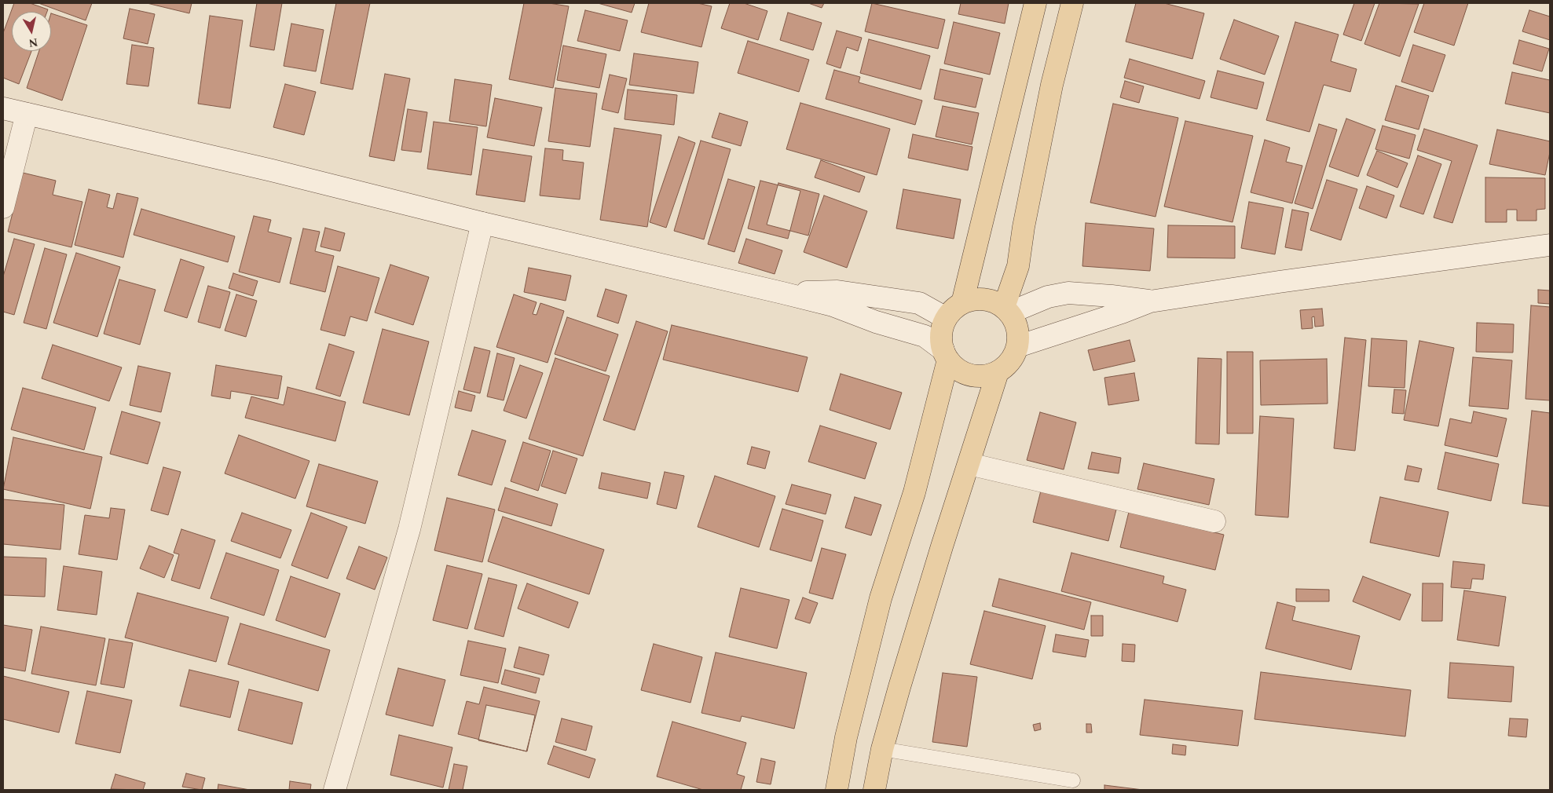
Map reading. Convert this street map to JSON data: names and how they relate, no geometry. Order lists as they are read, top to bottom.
{
  "north": "bottom"
}
